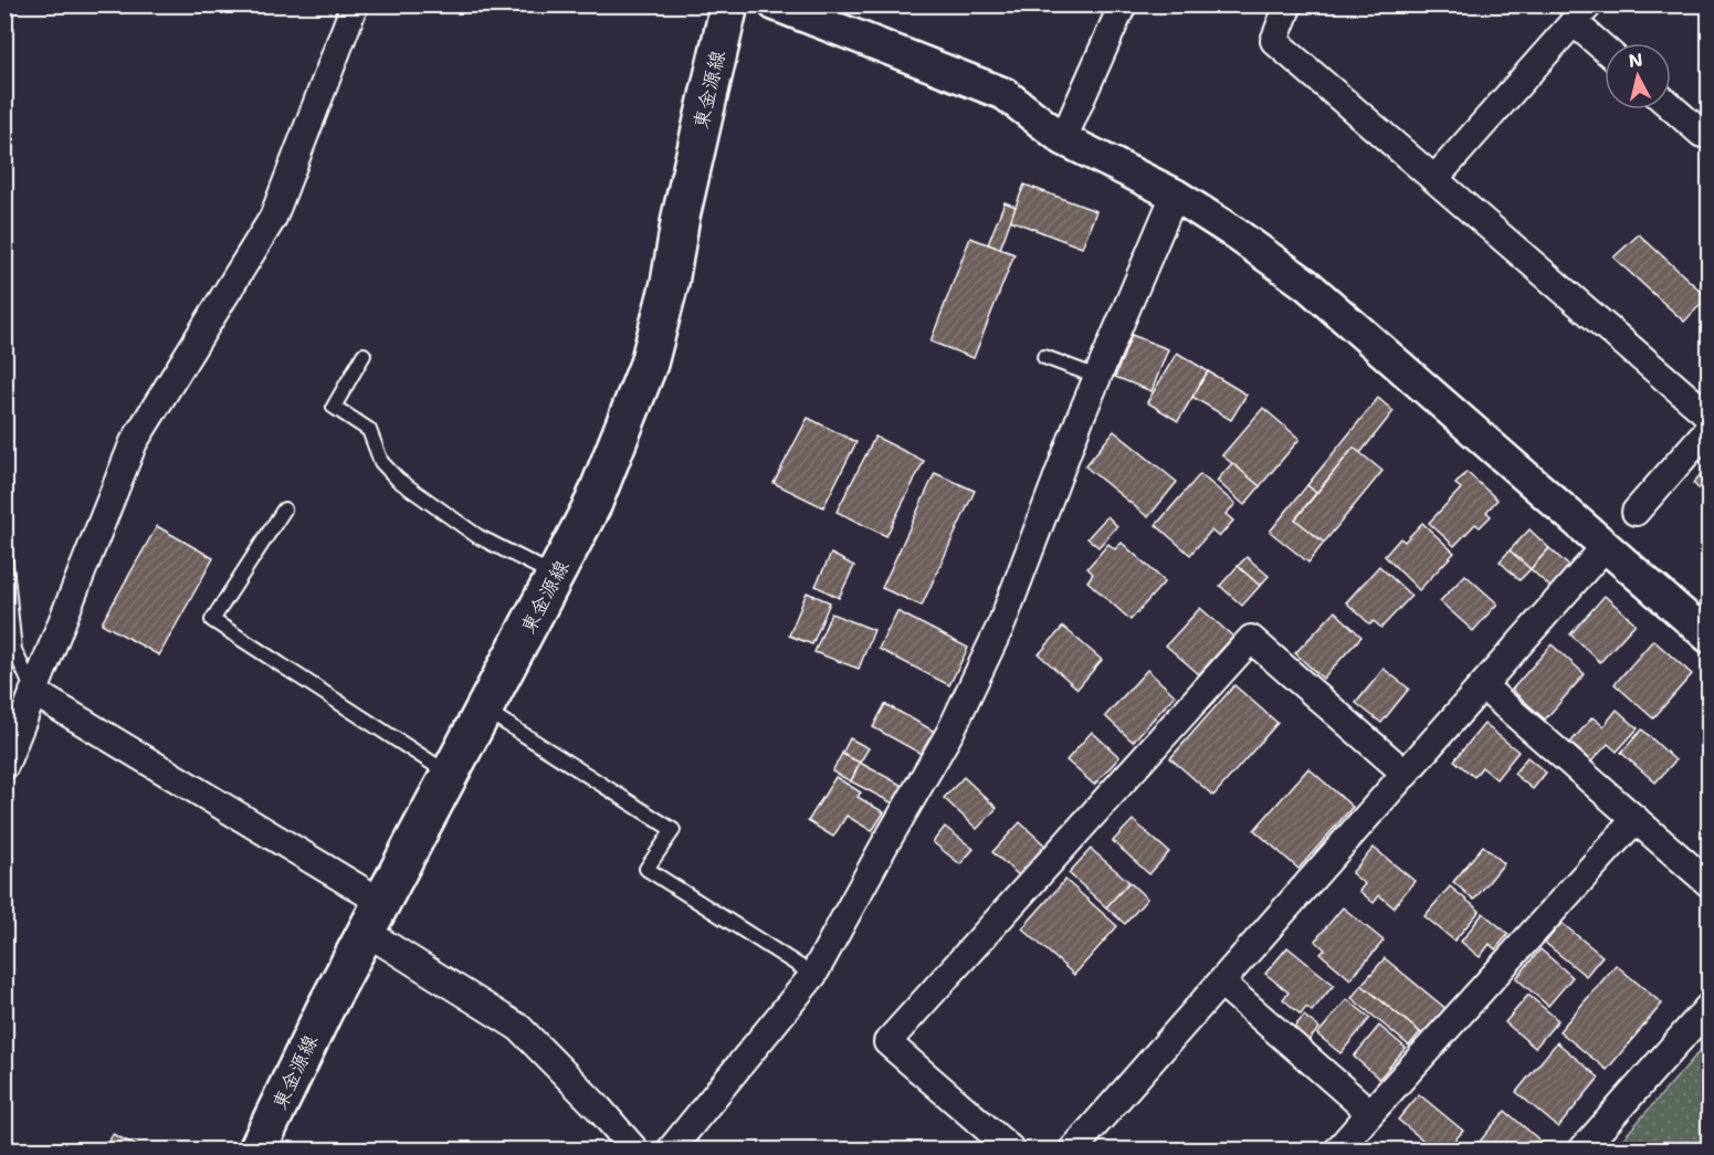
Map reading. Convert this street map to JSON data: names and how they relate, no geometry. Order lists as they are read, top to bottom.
{
  "streets": {
    "main road": ["東金源線"]
  },
  "north": "top"
}
